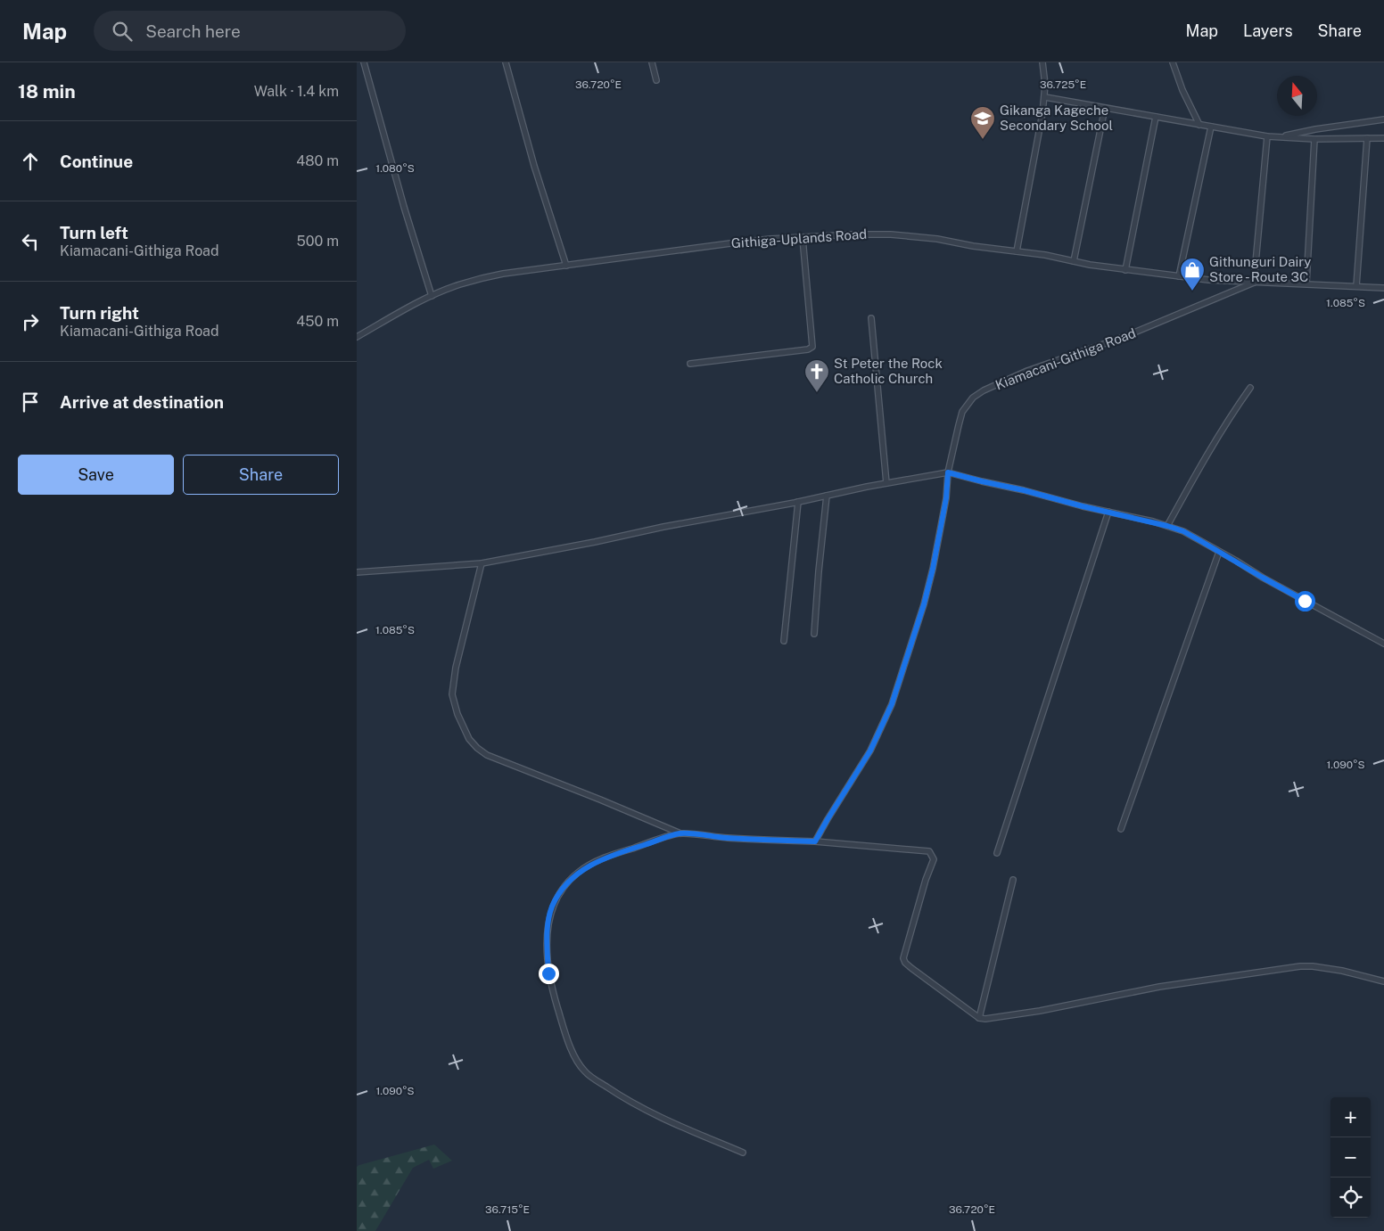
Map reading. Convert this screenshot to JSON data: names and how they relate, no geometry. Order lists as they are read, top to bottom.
{
  "streets": {
    "street": ["Githiga-Uplands Road", "Kiamacani-Githiga Road"]
  },
  "crossings": [
    ["Githiga-Uplands Road", "Kiamacani-Githiga Road"]
  ],
  "places": {
    "school or university": ["Gikanga Kageche Secondary School"],
    "shop": ["Githunguri Dairy Store - Route 3C"],
    "church": ["St Peter the Rock Catholic Church"]
  },
  "north": "top",
  "page": {
    "header": "Map",
    "search": "Search here",
    "nav": ["Map", "Layers", "Share"],
    "heading": ["18 min", "Walk · 1.4 km"],
    "list": [
      ["Continue", "480 m"],
      ["Turn left", "Kiamacani-Githiga Road", "500 m"],
      ["Turn right", "Kiamacani-Githiga Road", "450 m"],
      "Arrive at destination"
    ],
    "buttons": ["Save", "Share"],
    "map_buttons": ["+", "−"]
  },
  "coordinates": [
    "36.720°E",
    "36.725°E",
    "1.080°S",
    "1.085°S",
    "1.090°S",
    "36.715°E"
  ]
}
